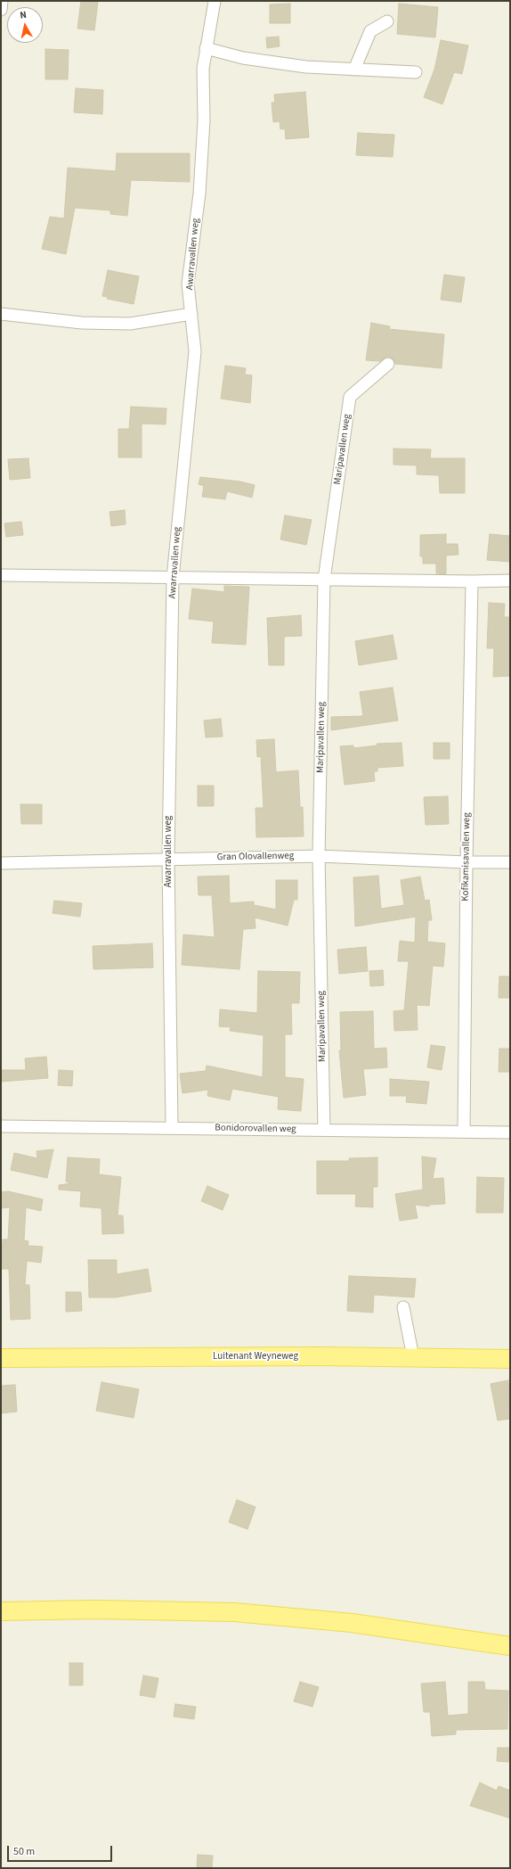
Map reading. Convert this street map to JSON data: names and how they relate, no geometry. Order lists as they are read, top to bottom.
{
  "streets": {
    "main road": ["Luitenant Weyneweg"],
    "street": [
      "Awarravallen weg",
      "Maripavallen weg",
      "Gran Olovallenweg",
      "Kofikamisavallen weg",
      "Bonidorovallen weg"
    ]
  },
  "crossings": [
    ["Awarravallen weg", "Gran Olovallenweg"],
    ["Awarravallen weg", "Bonidorovallen weg"],
    ["Maripavallen weg", "Gran Olovallenweg"],
    ["Maripavallen weg", "Bonidorovallen weg"],
    ["Gran Olovallenweg", "Kofikamisavallen weg"],
    ["Kofikamisavallen weg", "Bonidorovallen weg"]
  ],
  "scale_bar": "50 m",
  "north": "top"
}
